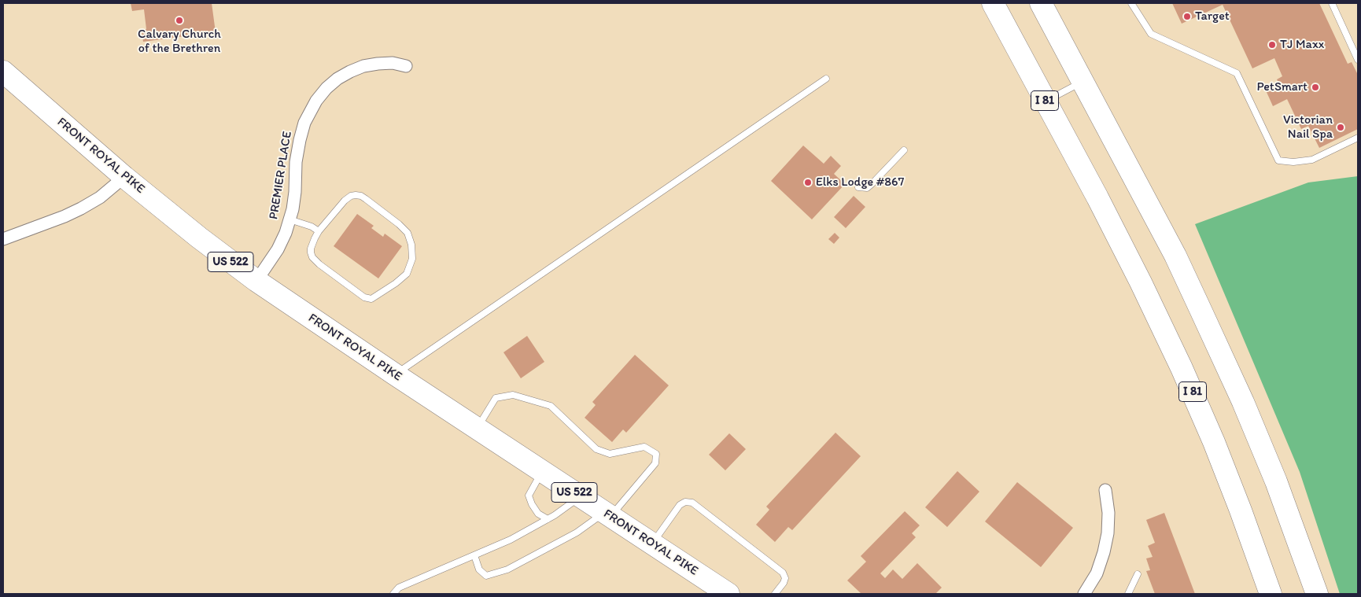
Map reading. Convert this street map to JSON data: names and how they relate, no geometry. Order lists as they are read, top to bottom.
{
  "streets": {
    "highway": ["I 81", "FRONT ROYAL PIKE", "US 522"],
    "street": ["PREMIER PLACE"]
  },
  "crossings": [
    ["FRONT ROYAL PIKE", "PREMIER PLACE"]
  ],
  "places": [
    "Target",
    "Calvary Church of the Brethren",
    "TJ Maxx",
    "PetSmart",
    "Victorian Nail Spa",
    "Elks Lodge #867"
  ]
}
